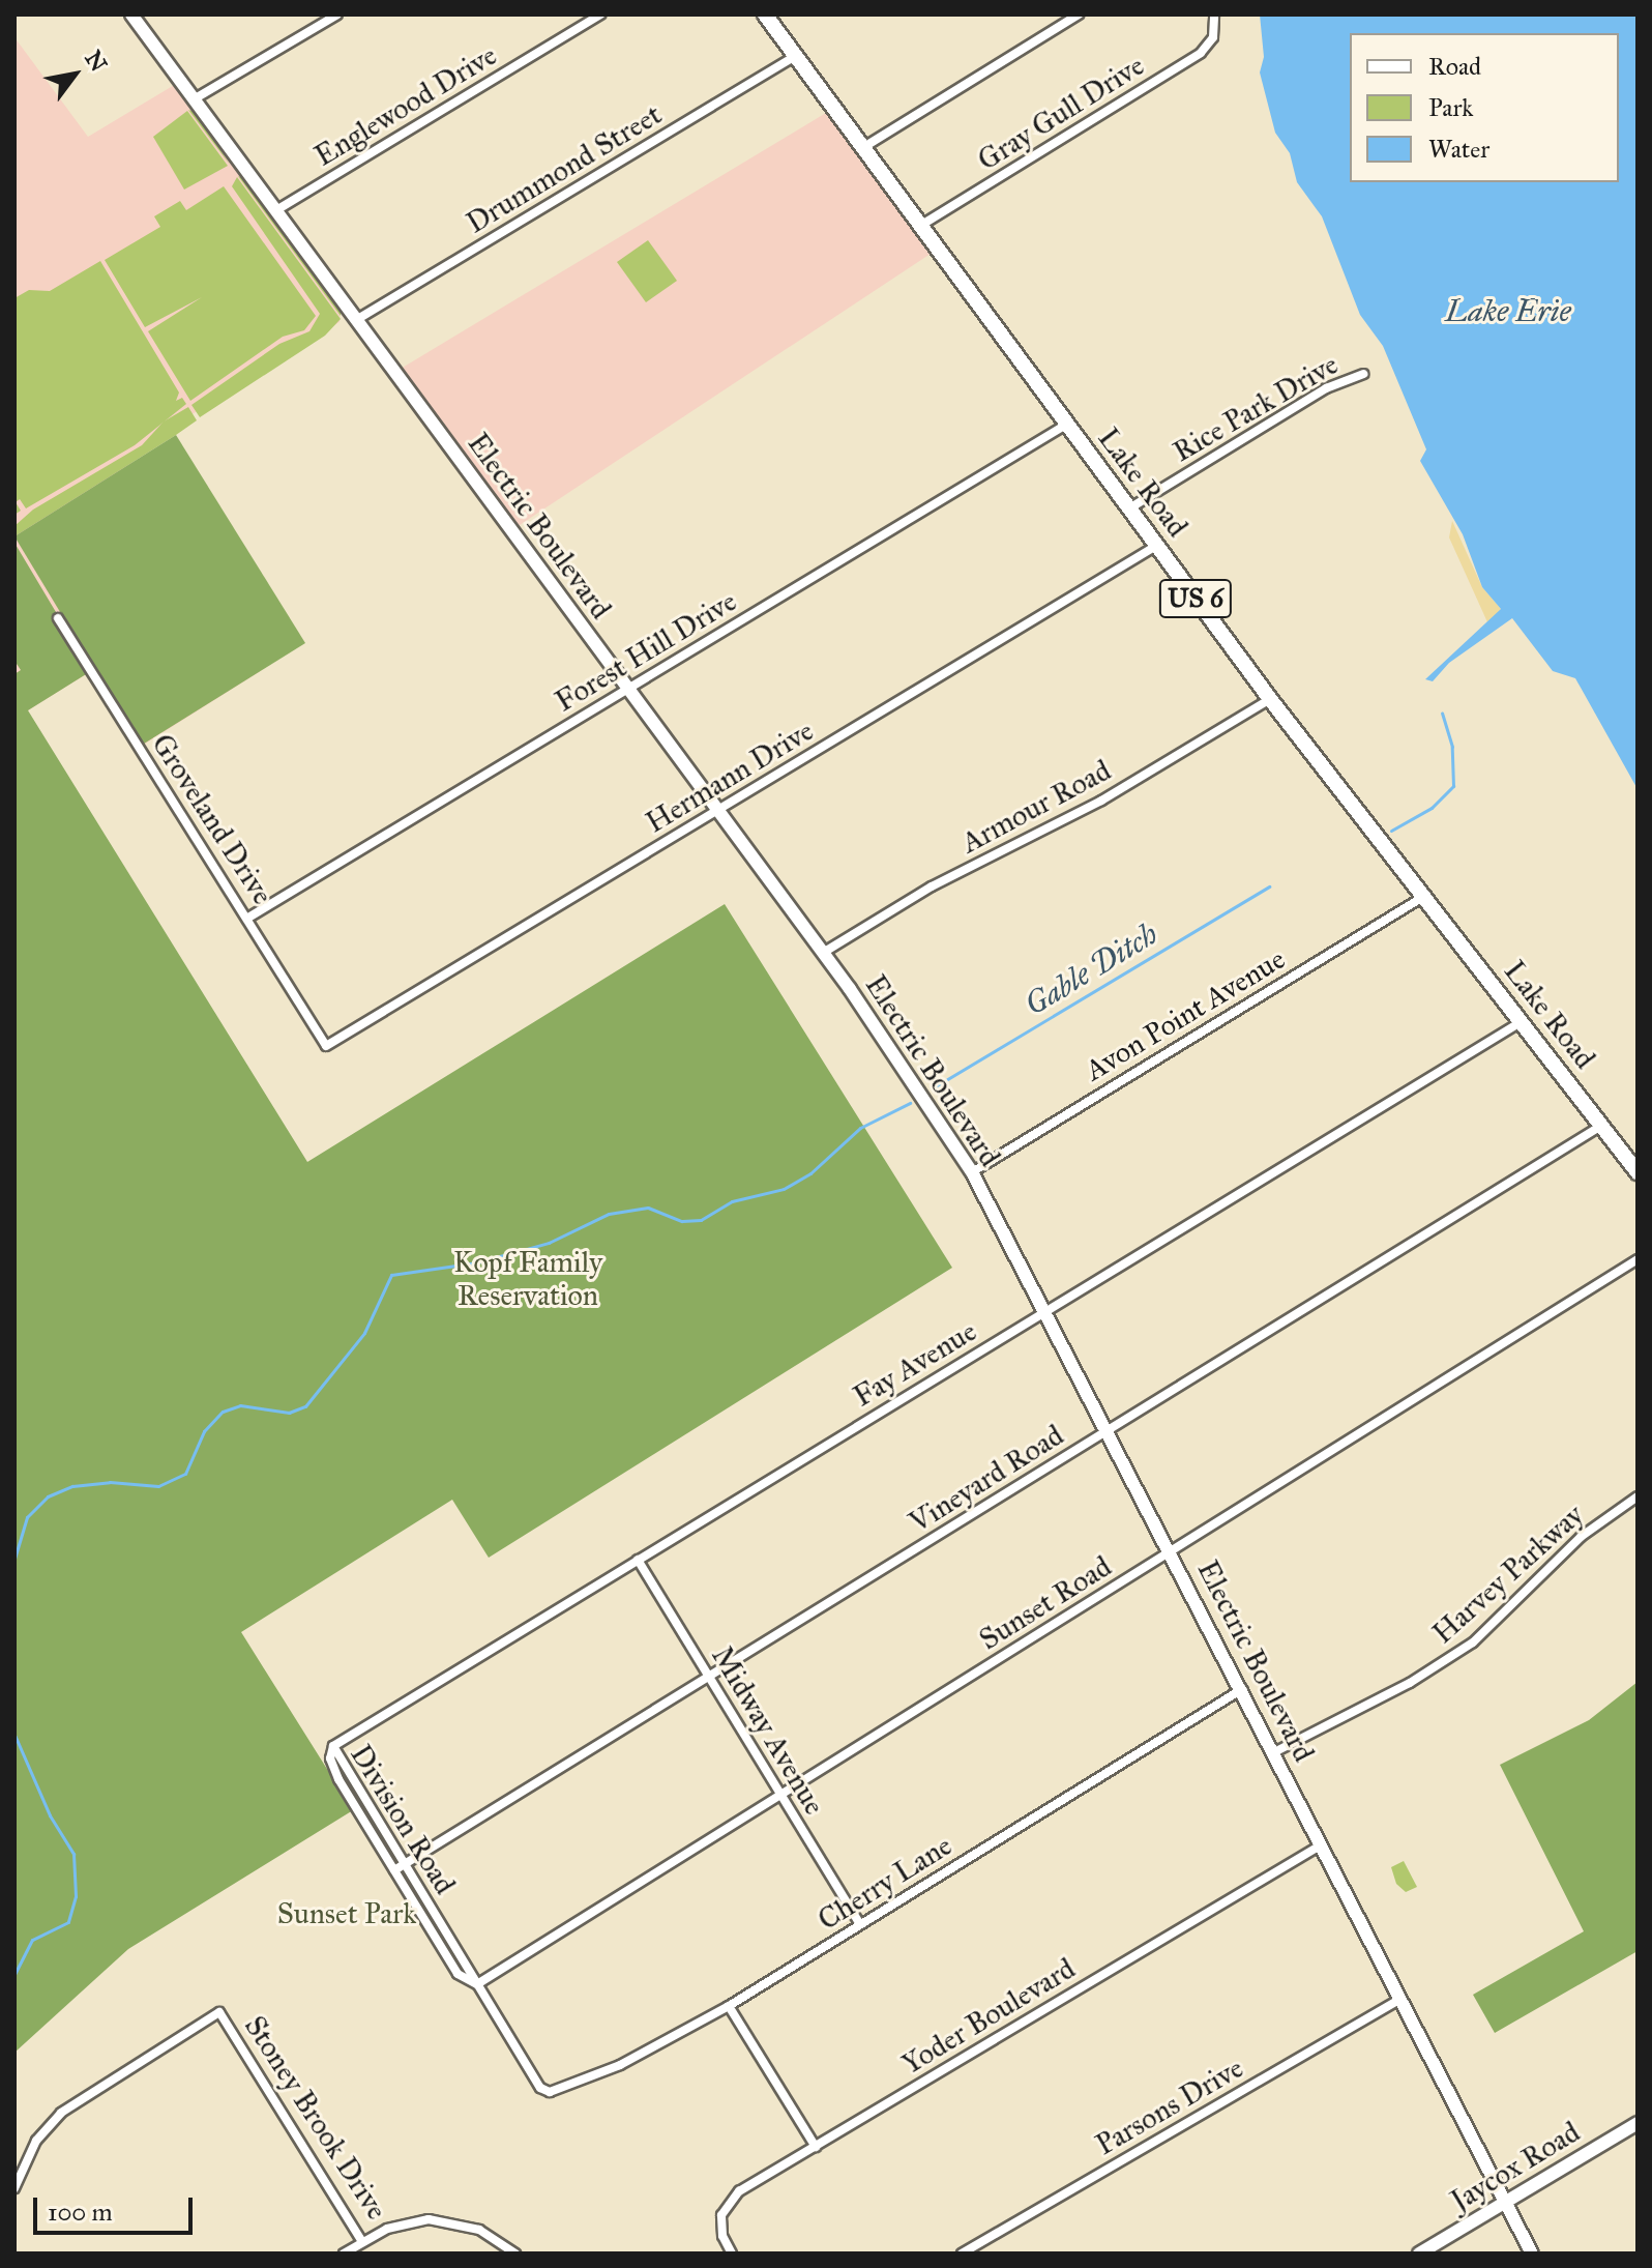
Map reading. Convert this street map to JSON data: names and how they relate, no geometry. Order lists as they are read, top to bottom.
{
  "streets": {
    "main road": ["Lake Road", "US 6"],
    "street": [
      "Englewood Drive",
      "Gray Gull Drive",
      "Drummond Street",
      "Rice Park Drive",
      "Electric Boulevard",
      "Forest Hill Drive",
      "Hermann Drive",
      "Armour Road",
      "Groveland Drive",
      "Avon Point Avenue",
      "Fay Avenue",
      "Vineyard Road",
      "Harvey Parkway",
      "Sunset Road",
      "Midway Avenue",
      "Division Road",
      "Cherry Lane",
      "Yoder Boulevard",
      "Parsons Drive",
      "Stoney Brook Drive",
      "Jaycox Road"
    ]
  },
  "crossings": [
    ["Englewood Drive", "Electric Boulevard"],
    ["Gray Gull Drive", "Lake Road"],
    ["Drummond Street", "Lake Road"],
    ["Drummond Street", "Electric Boulevard"],
    ["Rice Park Drive", "Lake Road"],
    ["Lake Road", "Forest Hill Drive"],
    ["Lake Road", "Hermann Drive"],
    ["Lake Road", "Armour Road"],
    ["Lake Road", "Avon Point Avenue"],
    ["Lake Road", "Fay Avenue"],
    ["Lake Road", "Vineyard Road"],
    ["Electric Boulevard", "Forest Hill Drive"],
    ["Electric Boulevard", "Hermann Drive"],
    ["Electric Boulevard", "Armour Road"],
    ["Electric Boulevard", "Avon Point Avenue"],
    ["Electric Boulevard", "Fay Avenue"],
    ["Electric Boulevard", "Vineyard Road"],
    ["Electric Boulevard", "Harvey Parkway"],
    ["Electric Boulevard", "Sunset Road"],
    ["Electric Boulevard", "Cherry Lane"],
    ["Electric Boulevard", "Yoder Boulevard"],
    ["Electric Boulevard", "Parsons Drive"],
    ["Electric Boulevard", "Jaycox Road"],
    ["Forest Hill Drive", "Groveland Drive"],
    ["Hermann Drive", "Groveland Drive"],
    ["Fay Avenue", "Midway Avenue"],
    ["Fay Avenue", "Division Road"],
    ["Vineyard Road", "Midway Avenue"],
    ["Vineyard Road", "Division Road"],
    ["Sunset Road", "Midway Avenue"],
    ["Sunset Road", "Division Road"],
    ["Midway Avenue", "Cherry Lane"],
    ["Division Road", "Cherry Lane"]
  ],
  "water": ["Lake Erie", "Gable Ditch"],
  "parks": ["Kopf Family Reservation", "Sunset Park"],
  "legend": ["Road", "Park", "Water"],
  "scale_bar": "100 m",
  "north": "top right"
}
